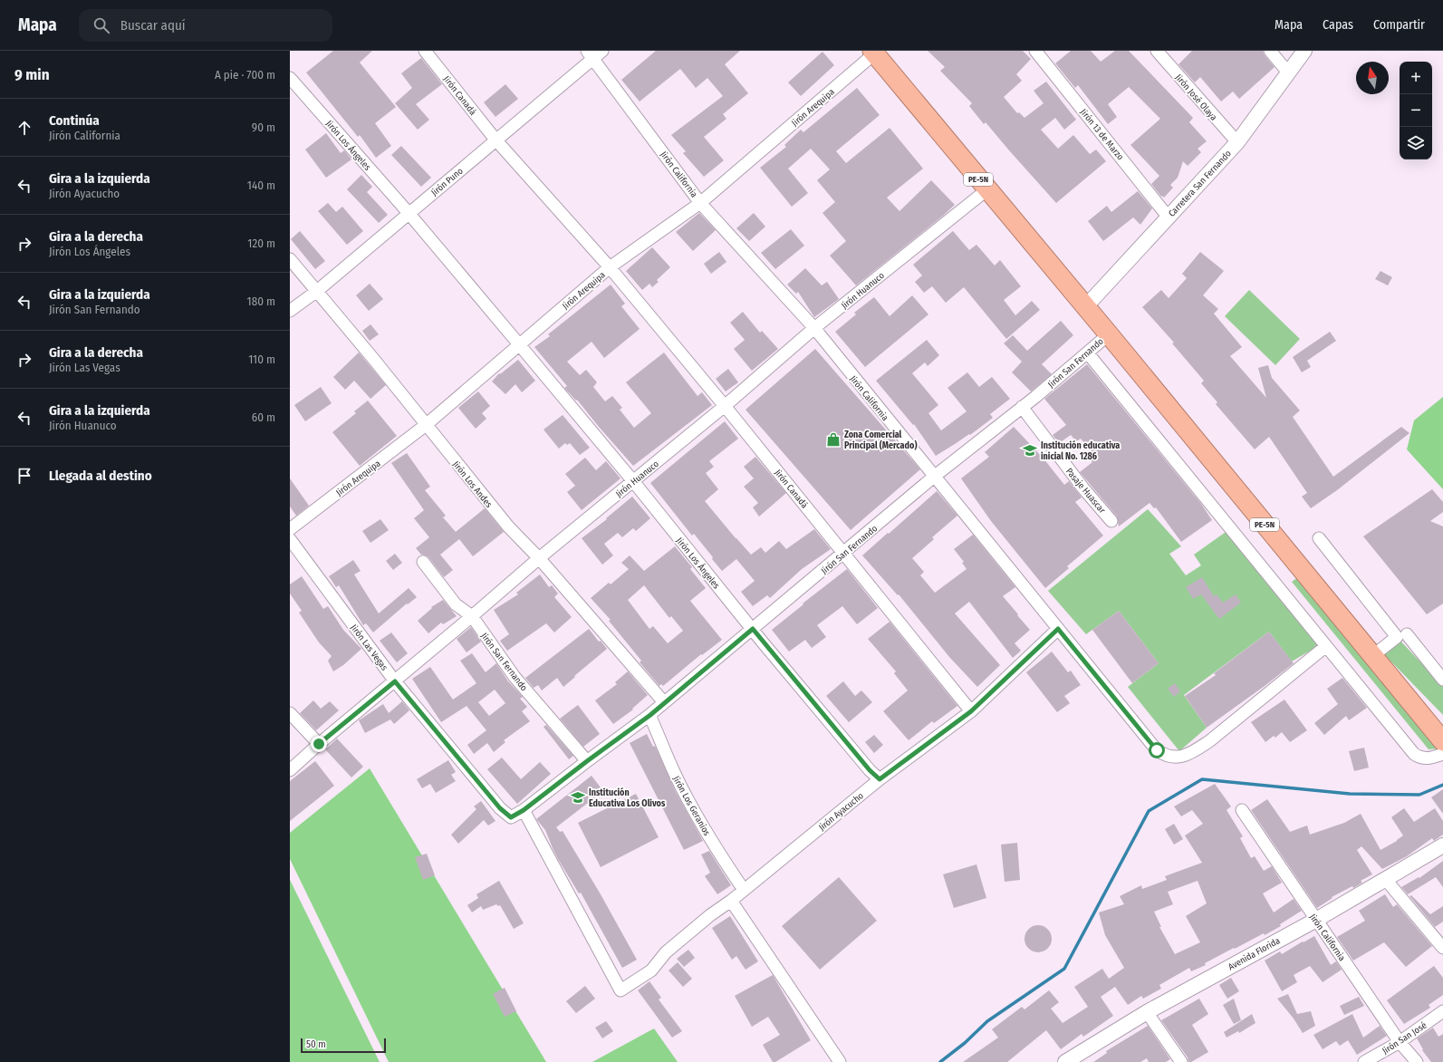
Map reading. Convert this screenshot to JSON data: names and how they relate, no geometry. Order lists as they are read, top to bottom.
{
  "streets": {
    "highway": ["PE-5N"],
    "street": [
      "Jirón Canadá",
      "Jirón José Olaya",
      "Jirón Arequipa",
      "Jirón 13 de Marzo",
      "Jirón Los Ángeles",
      "Jirón California",
      "Jirón Puno",
      "Carretera San Fernando",
      "Jirón Huanuco",
      "Jirón San Fernando",
      "Jirón Los Andes",
      "Pasaje Huascar",
      "Jirón Las Vegas",
      "Jirón Los Geranios",
      "Jirón Ayacucho",
      "Avenida Florida",
      "Jirón San José"
    ]
  },
  "crossings": [
    ["Jirón Canadá", "Jirón Arequipa"],
    ["Jirón Canadá", "Jirón Puno"],
    ["Jirón Canadá", "Jirón Huanuco"],
    ["Jirón Canadá", "Jirón San Fernando"],
    ["Jirón Canadá", "Jirón Ayacucho"],
    ["Jirón José Olaya", "Carretera San Fernando"],
    ["Jirón Arequipa", "Jirón Los Ángeles"],
    ["Jirón Arequipa", "Jirón California"],
    ["Jirón Arequipa", "PE-5N"],
    ["Jirón Arequipa", "Jirón Los Andes"],
    ["Jirón 13 de Marzo", "Carretera San Fernando"],
    ["Jirón Los Ángeles", "Jirón Puno"],
    ["Jirón Los Ángeles", "Jirón Huanuco"],
    ["Jirón Los Ángeles", "Jirón San Fernando"],
    ["Jirón Los Ángeles", "Jirón Ayacucho"],
    ["Jirón California", "Jirón Puno"],
    ["Jirón California", "Jirón Huanuco"],
    ["Jirón California", "Jirón San Fernando"],
    ["Jirón California", "Jirón Ayacucho"],
    ["Jirón California", "Avenida Florida"],
    ["Jirón California", "Jirón San José"],
    ["PE-5N", "Carretera San Fernando"],
    ["PE-5N", "Jirón Huanuco"],
    ["PE-5N", "Jirón San Fernando"],
    ["Jirón Puno", "Jirón Los Andes"],
    ["Jirón Huanuco", "Jirón San Fernando"],
    ["Jirón Huanuco", "Jirón Los Andes"],
    ["Jirón Huanuco", "Jirón Las Vegas"],
    ["Jirón San Fernando", "Jirón Los Andes"],
    ["Jirón San Fernando", "Pasaje Huascar"],
    ["Jirón San Fernando", "Jirón Las Vegas"],
    ["Jirón San Fernando", "Jirón Los Geranios"],
    ["Jirón San Fernando", "Jirón Ayacucho"],
    ["Jirón Los Geranios", "Jirón Ayacucho"]
  ],
  "places": {
    "shop": ["Zona Comercial Principal (Mercado)"],
    "school or university": ["Institución educativa inicial No. 1286", "Institución Educativa Los Olivos"]
  },
  "scale_bar": "50 m",
  "north": "top",
  "page": {
    "header": "Mapa",
    "search": "Buscar aquí",
    "nav": ["Mapa", "Capas", "Compartir"],
    "heading": ["9 min", "A pie · 700 m"],
    "map_buttons": ["+", "−"],
    "list": [
      ["Continúa", "Jirón California", "90 m"],
      ["Gira a la izquierda", "Jirón Ayacucho", "140 m"],
      ["Gira a la derecha", "Jirón Los Ángeles", "120 m"],
      ["Gira a la izquierda", "Jirón San Fernando", "180 m"],
      ["Gira a la derecha", "Jirón Las Vegas", "110 m"],
      ["Gira a la izquierda", "Jirón Huanuco", "60 m"],
      "Llegada al destino"
    ],
    "scale": "50 m"
  }
}
